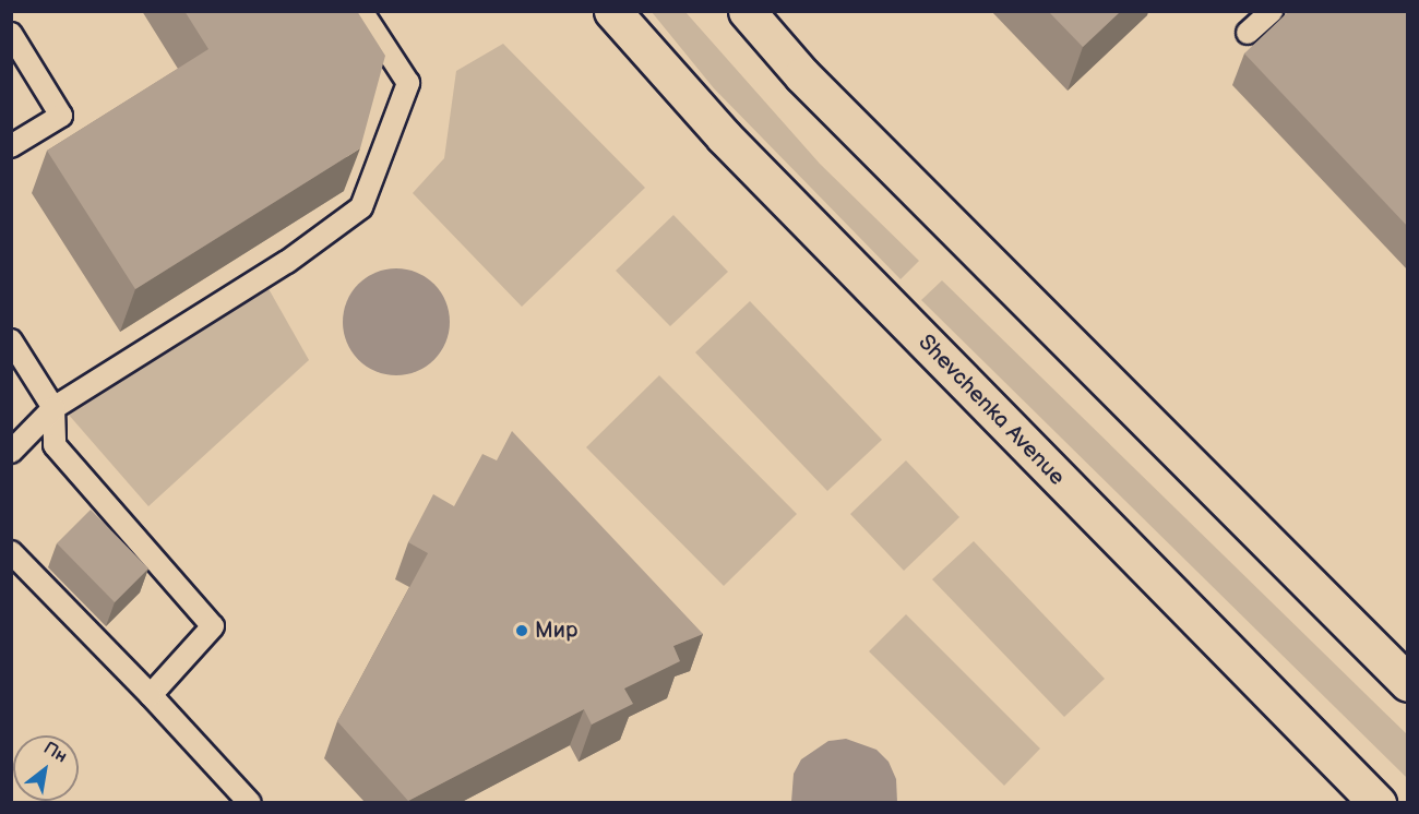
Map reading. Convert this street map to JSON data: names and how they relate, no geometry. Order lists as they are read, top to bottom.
{
  "streets": {
    "street": ["Shevchenka Avenue"]
  },
  "places": ["Мир"],
  "north": "top right"
}
